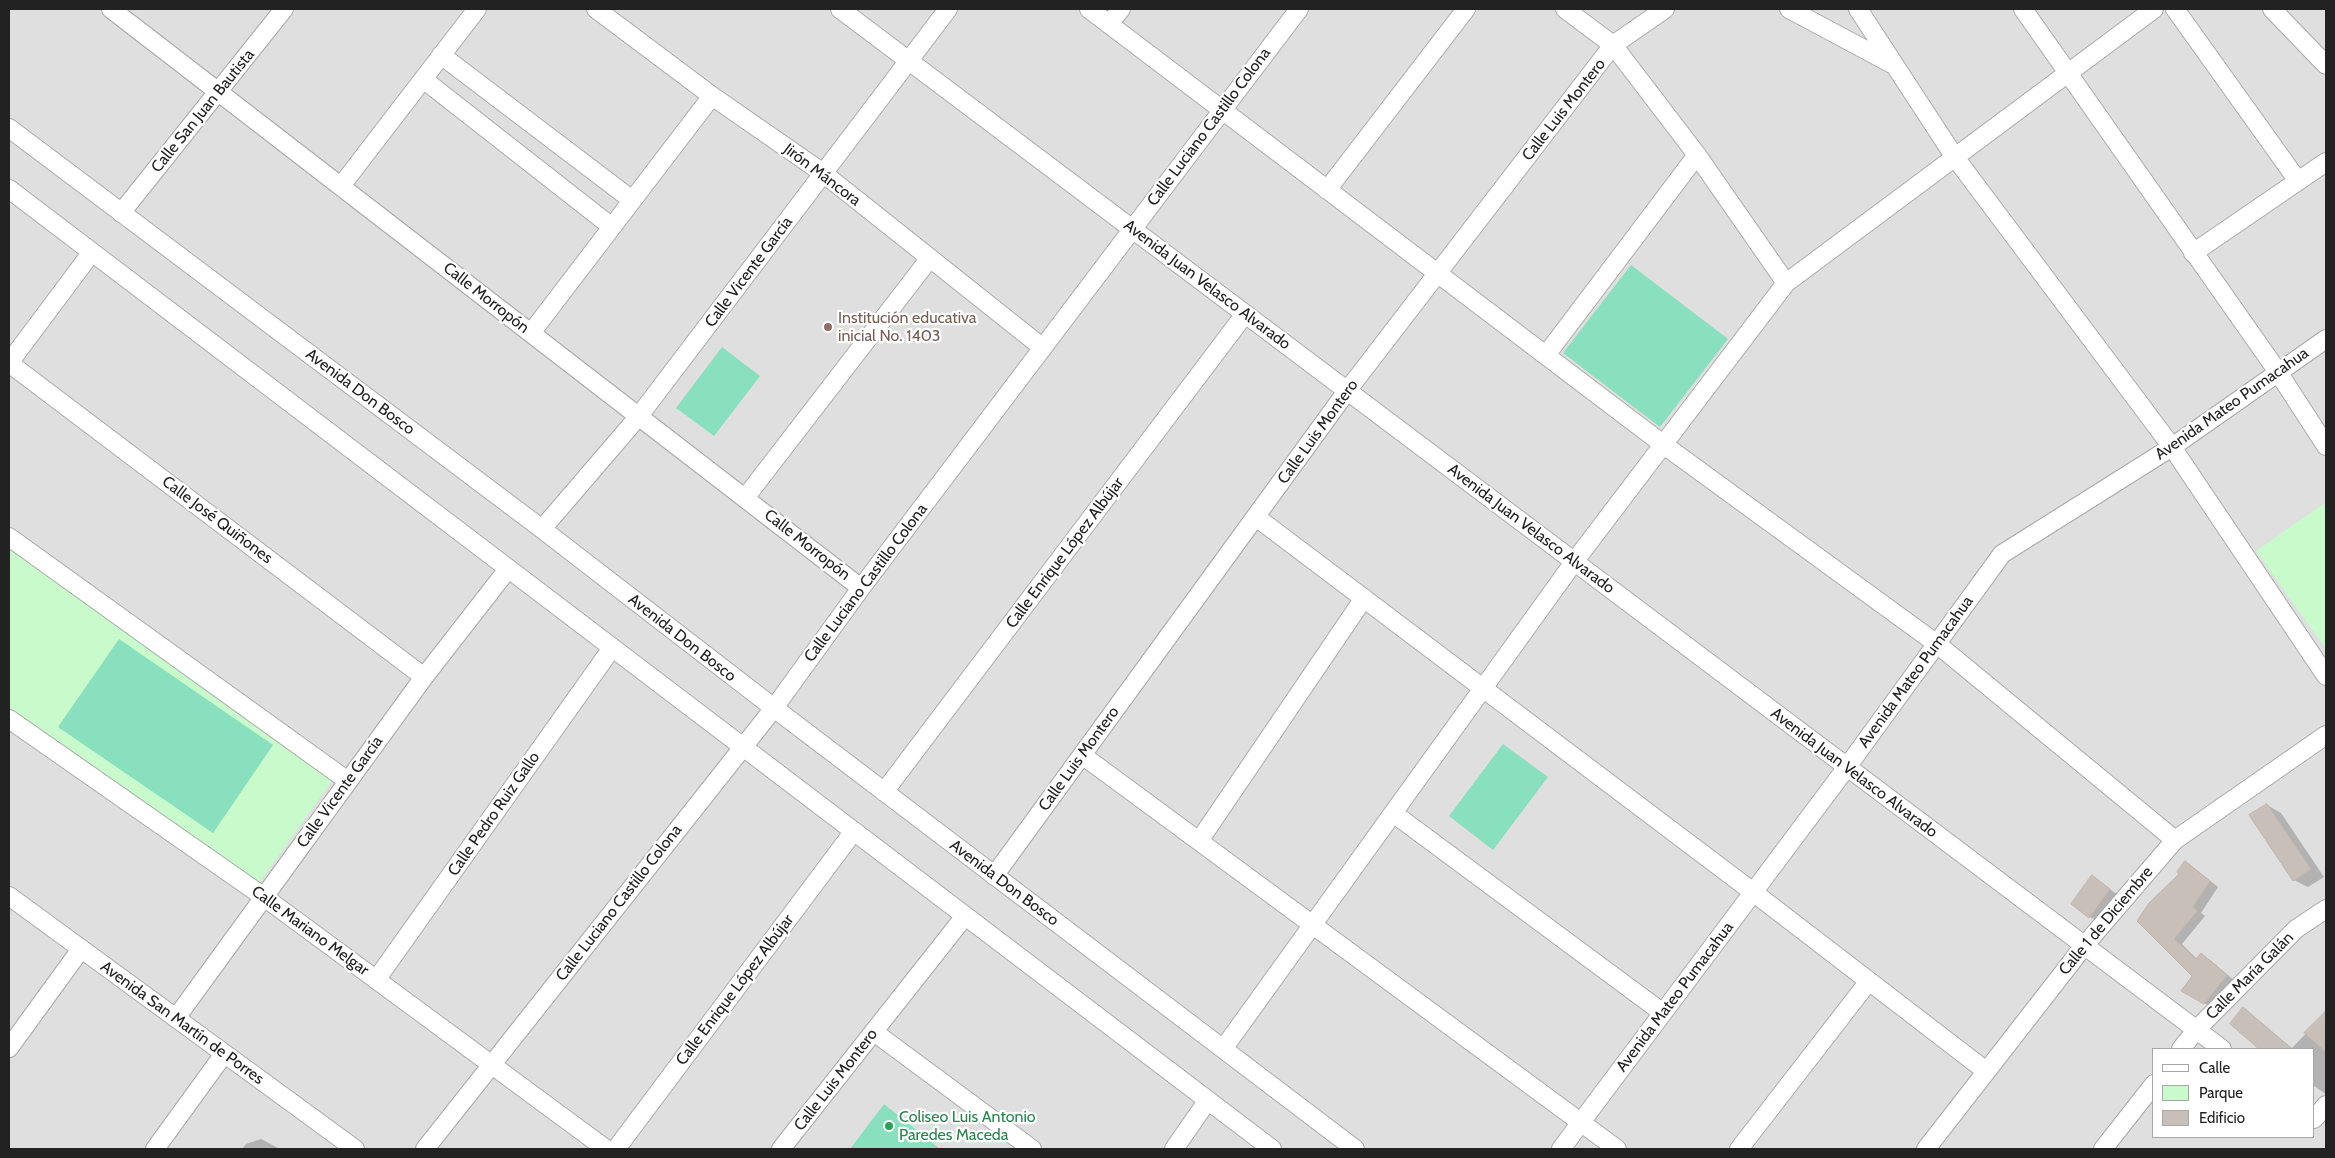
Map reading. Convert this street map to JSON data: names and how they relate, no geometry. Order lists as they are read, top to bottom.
{
  "streets": {
    "street": [
      "Calle Luis Montero",
      "Calle San Juan Bautista",
      "Calle Luciano Castillo Colona",
      "Jirón Máncora",
      "Calle Vicente García",
      "Avenida Juan Velasco Alvarado",
      "Calle Morropón",
      "Avenida Don Bosco",
      "Avenida Mateo Pumacahua",
      "Calle José Quiñones",
      "Calle Enrique López Albújar",
      "Calle Pedro Ruiz Gallo",
      "Calle 1 de Diciembre",
      "Calle Mariano Melgar",
      "Calle María Galán",
      "Avenida San Martín de Porres"
    ]
  },
  "crossings": [
    ["Calle Luis Montero", "Avenida Juan Velasco Alvarado"],
    ["Calle Luis Montero", "Avenida Don Bosco"],
    ["Calle San Juan Bautista", "Calle Morropón"],
    ["Calle San Juan Bautista", "Avenida Don Bosco"],
    ["Calle Luciano Castillo Colona", "Jirón Máncora"],
    ["Calle Luciano Castillo Colona", "Avenida Juan Velasco Alvarado"],
    ["Calle Luciano Castillo Colona", "Calle Morropón"],
    ["Calle Luciano Castillo Colona", "Avenida Don Bosco"],
    ["Calle Luciano Castillo Colona", "Calle Mariano Melgar"],
    ["Jirón Máncora", "Calle Vicente García"],
    ["Calle Vicente García", "Avenida Juan Velasco Alvarado"],
    ["Calle Vicente García", "Calle Morropón"],
    ["Calle Vicente García", "Avenida Don Bosco"],
    ["Calle Vicente García", "Calle José Quiñones"],
    ["Calle Vicente García", "Calle Mariano Melgar"],
    ["Calle Vicente García", "Avenida San Martín de Porres"],
    ["Avenida Juan Velasco Alvarado", "Avenida Mateo Pumacahua"],
    ["Avenida Juan Velasco Alvarado", "Calle Enrique López Albújar"],
    ["Avenida Juan Velasco Alvarado", "Calle 1 de Diciembre"],
    ["Avenida Juan Velasco Alvarado", "Calle María Galán"],
    ["Avenida Don Bosco", "Calle Enrique López Albújar"],
    ["Calle Pedro Ruiz Gallo", "Calle Mariano Melgar"]
  ],
  "places": ["Institución educativa inicial No. 1403", "Coliseo Luis Antonio Paredes Maceda"],
  "legend": ["Calle", "Parque", "Edificio"]
}
